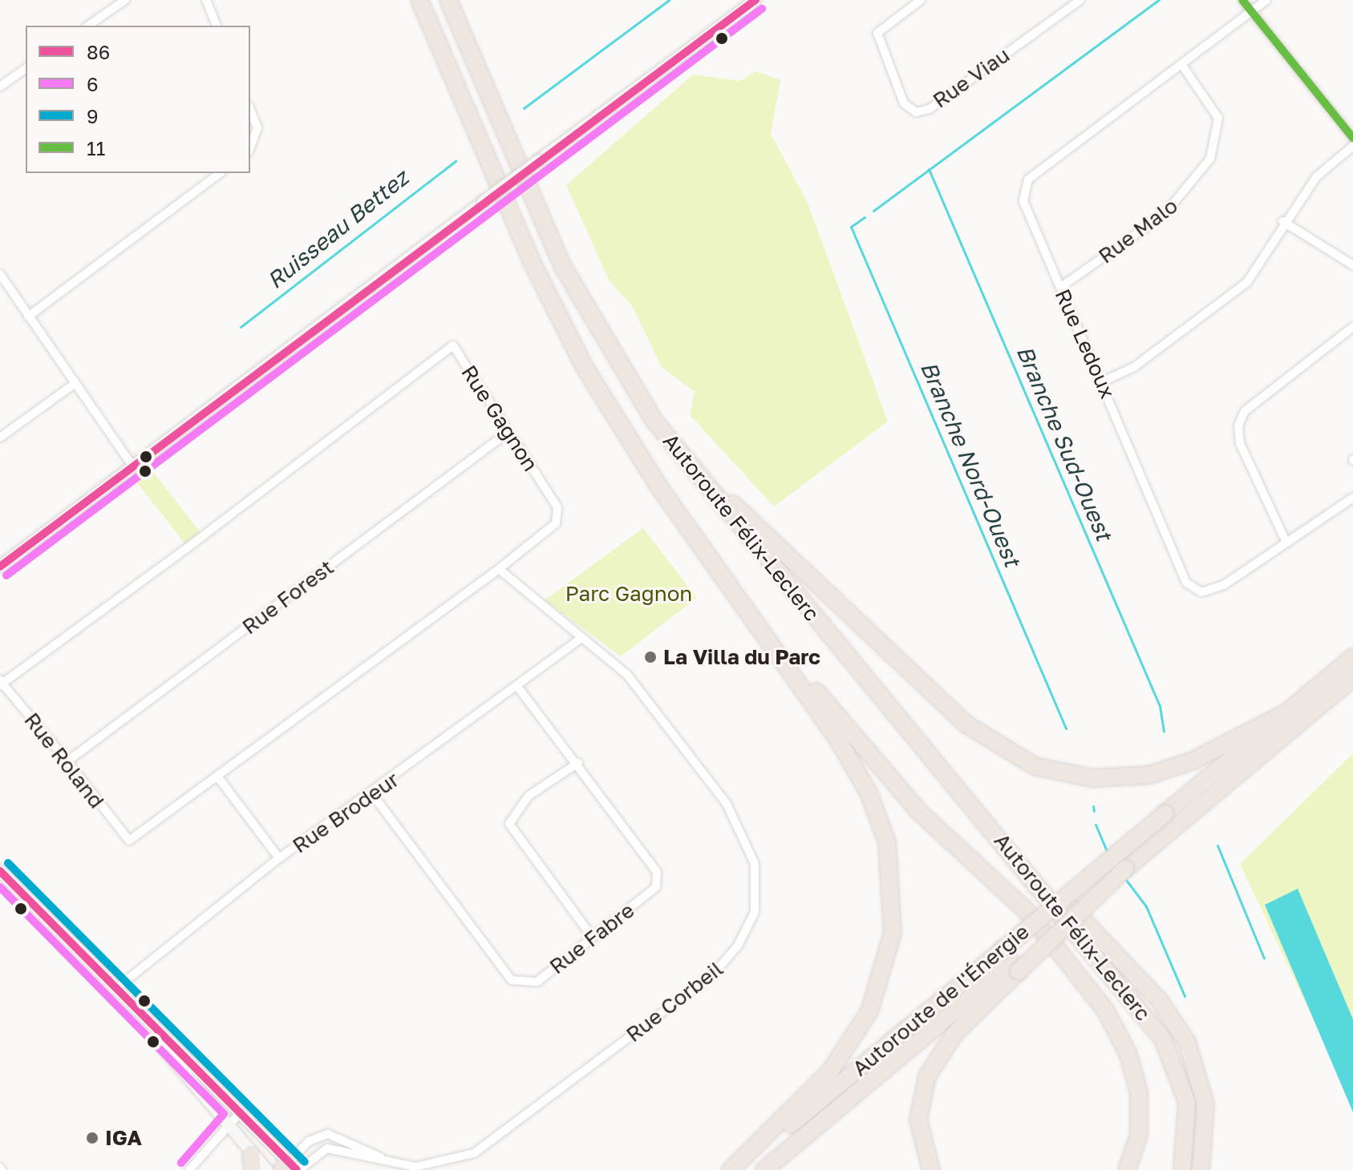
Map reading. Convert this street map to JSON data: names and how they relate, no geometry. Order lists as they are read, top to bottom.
{
  "streets": {
    "highway": ["Autoroute Félix-Leclerc", "Autoroute de l'Énergie"],
    "street": [
      "Rue Viau",
      "Rue Malo",
      "Rue Ledoux",
      "Rue Gagnon",
      "Rue Forest",
      "Rue Roland",
      "Rue Brodeur",
      "Rue Fabre",
      "Rue Corbeil"
    ]
  },
  "crossings": [
    ["Rue Malo", "Rue Ledoux"],
    ["Rue Gagnon", "Rue Forest"],
    ["Rue Gagnon", "Rue Roland"],
    ["Rue Gagnon", "Rue Corbeil"],
    ["Autoroute Félix-Leclerc", "Autoroute de l'Énergie"],
    ["Rue Forest", "Rue Roland"],
    ["Rue Brodeur", "Rue Fabre"],
    ["Rue Brodeur", "Rue Corbeil"]
  ],
  "water": ["Ruisseau Bettez", "Branche Sud-Ouest", "Branche Nord-Ouest"],
  "parks": ["Parc Gagnon"],
  "places": ["La Villa du Parc", "IGA"],
  "lines": [
    "transit line 86",
    "transit line 11",
    "transit line 6",
    "transit line 9"
  ],
  "legend": [
    "86",
    "6",
    "9",
    "11"
  ]
}
